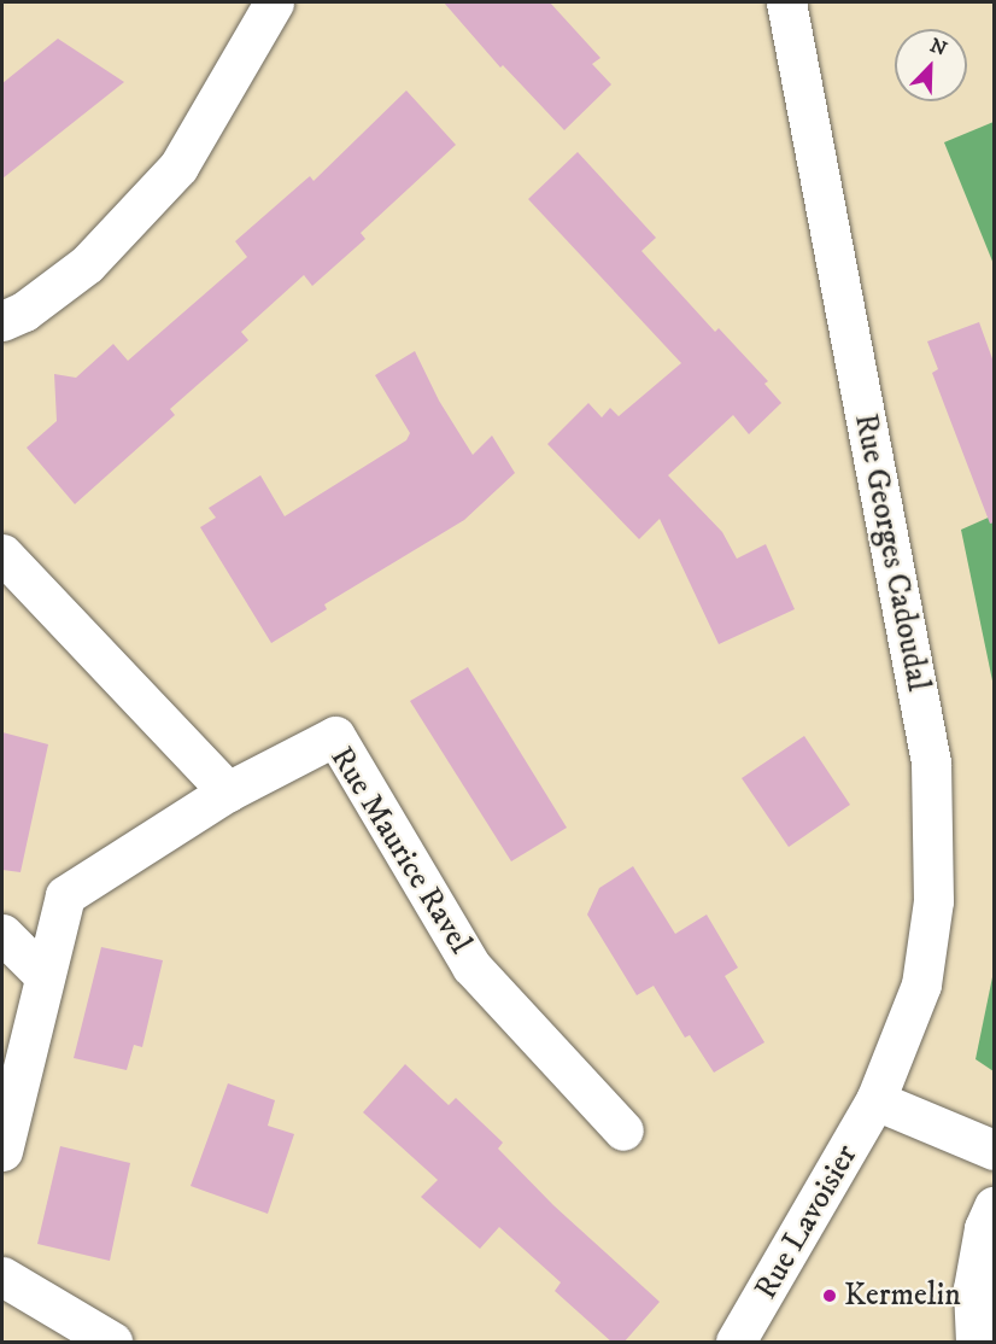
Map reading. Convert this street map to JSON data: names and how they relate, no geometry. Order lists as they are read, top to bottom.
{
  "streets": {
    "street": ["Rue Georges Cadoudal", "Rue Maurice Ravel", "Rue Lavoisier"]
  },
  "crossings": [
    ["Rue Georges Cadoudal", "Rue Lavoisier"]
  ],
  "places": ["Kermelin"],
  "north": "top right"
}
